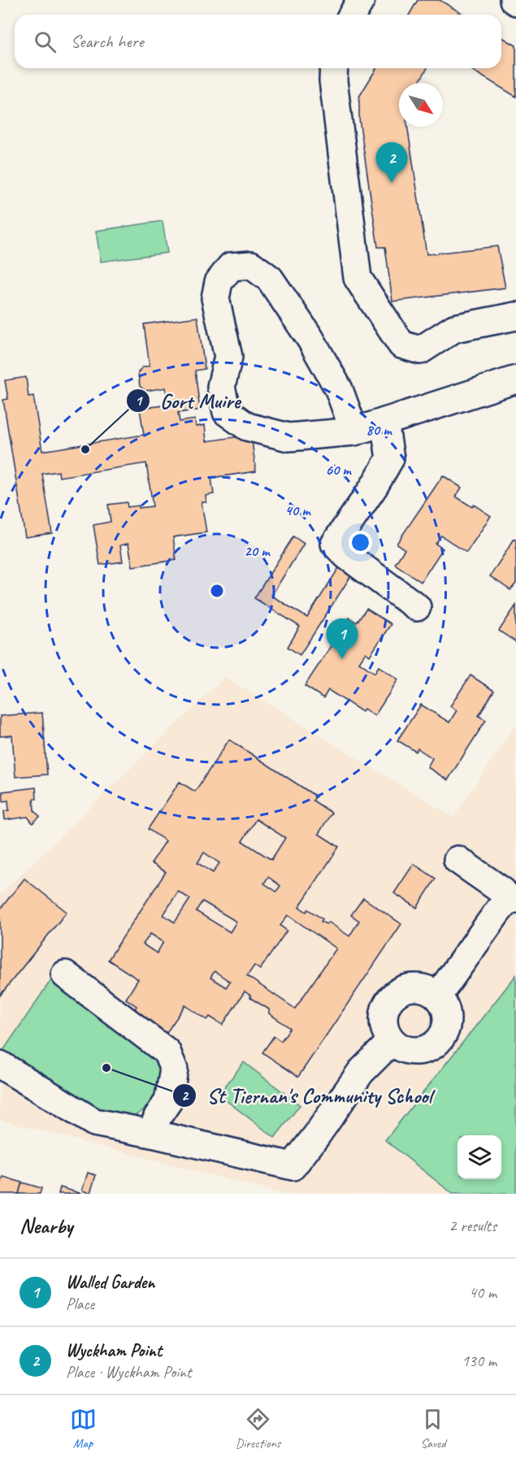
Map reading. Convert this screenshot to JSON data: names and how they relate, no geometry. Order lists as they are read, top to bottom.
{
  "places": ["Gort Muire", "St Tiernan's Community School"],
  "north": "bottom right",
  "page": {
    "search": "Search here",
    "pins": ["2", "1"],
    "heading": ["Nearby", "2 results"],
    "list": [
      {
        "mark": "1",
        "name": "Walled Garden",
        "note": "Place",
        "value": "40 m"
      },
      {
        "mark": "2",
        "name": "Wyckham Point",
        "note": "Place · Wyckham Point",
        "value": "130 m"
      }
    ],
    "nav": ["Map", "Directions", "Saved"]
  },
  "rings": [
    "80 m",
    "60 m",
    "40 m",
    "20 m"
  ]
}
